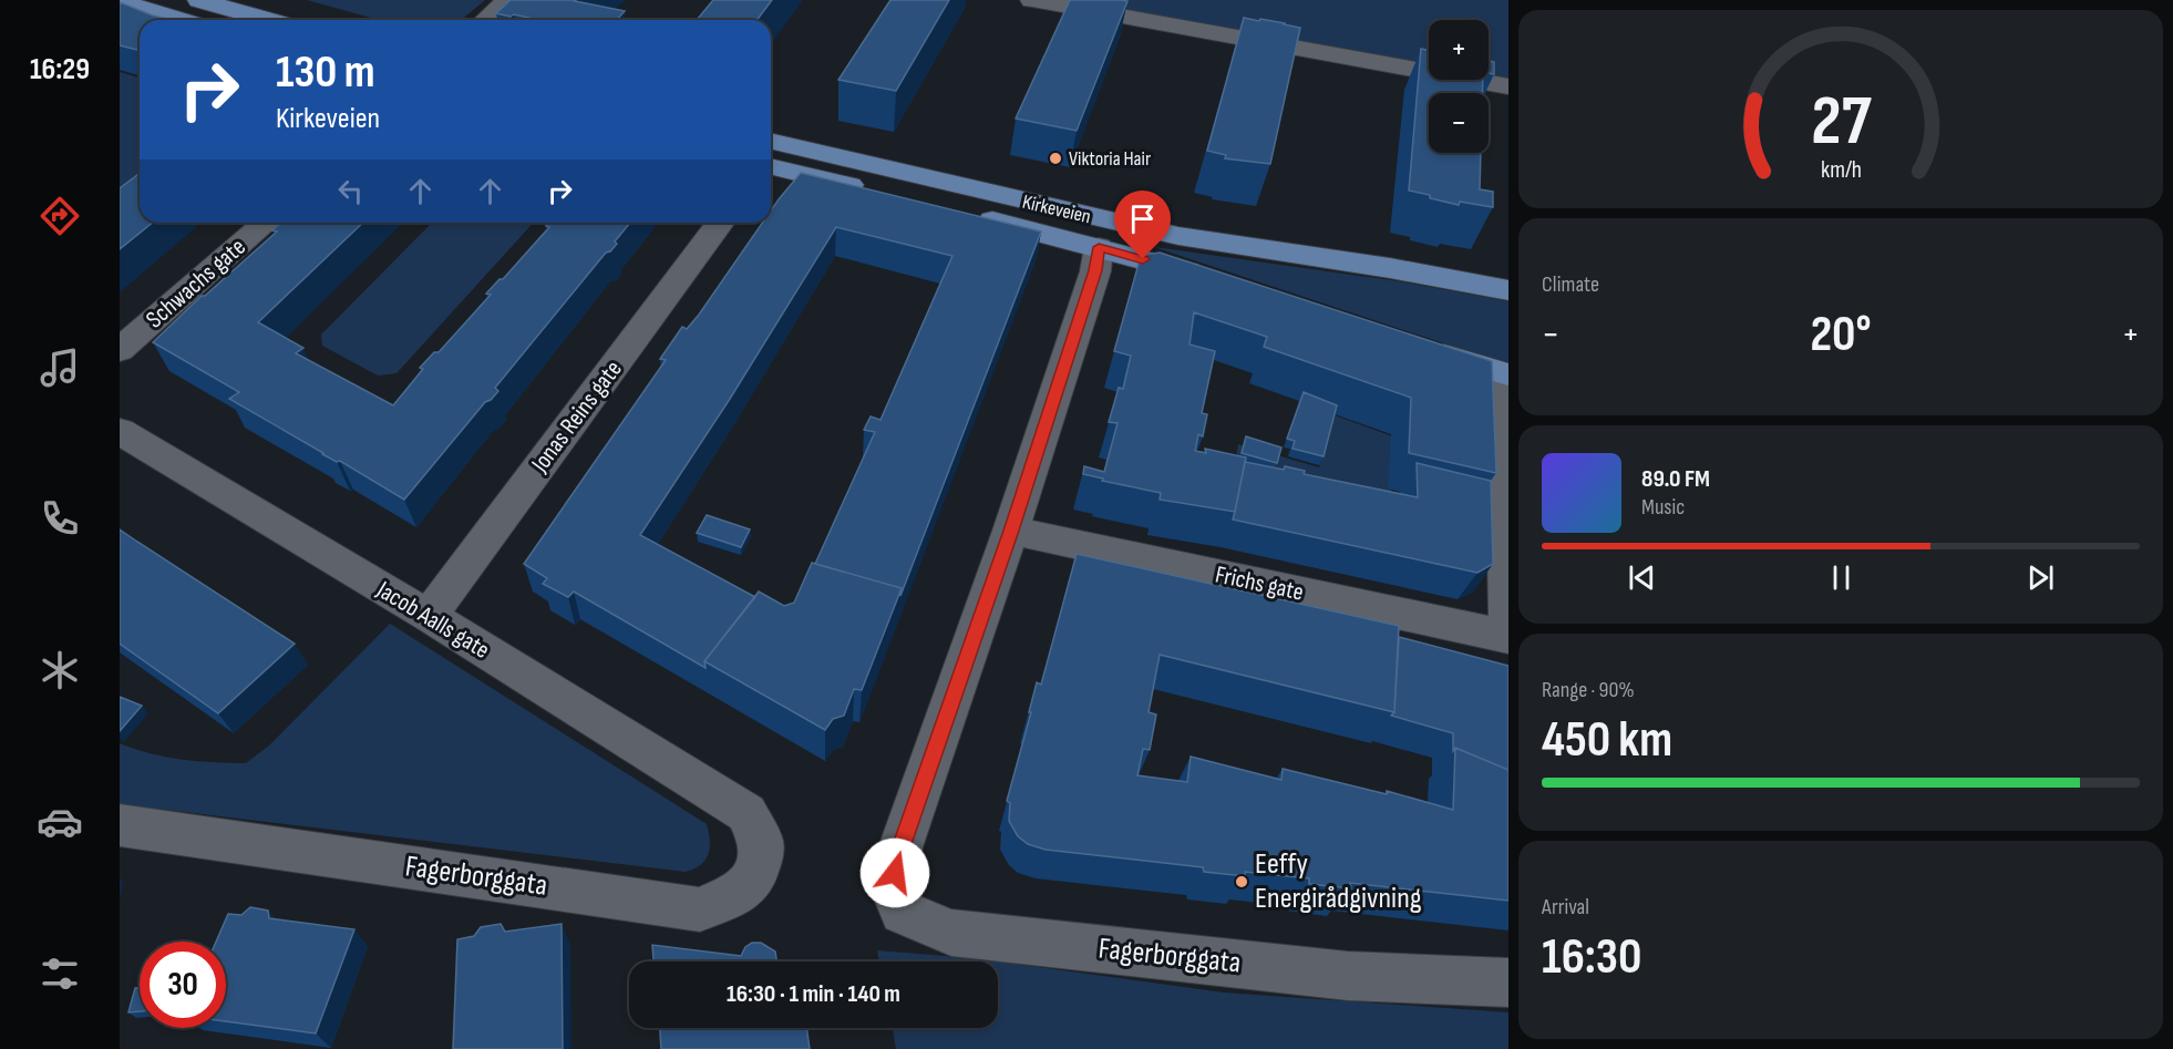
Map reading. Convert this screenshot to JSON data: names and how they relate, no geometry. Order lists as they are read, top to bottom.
{
  "streets": {
    "main road": ["Kirkeveien"],
    "street": [
      "Schwachs gate",
      "Jonas Reins gate",
      "Frichs gate",
      "Jacob Aalls gate",
      "Fagerborggata"
    ]
  },
  "crossings": [
    ["Kirkeveien", "Fagerborggata"],
    ["Jonas Reins gate", "Jacob Aalls gate"],
    ["Frichs gate", "Fagerborggata"],
    ["Jacob Aalls gate", "Fagerborggata"]
  ],
  "places": ["Viktoria Hair", "Eeffy Energirådgivning"],
  "page": {
    "tabs": "16:29",
    "map_buttons": ["+", "−"],
    "turn": ["130 m", "Kirkeveien"],
    "tile": [
      "Climate",
      ["Range · 90%", "450 km"],
      ["Arrival", "16:30"]
    ],
    "heat": ["−", "20°", "+"],
    "song": ["89.0 FM", "Music"],
    "limit": "30",
    "trip": "16:30 · 1 min · 140 m",
    "gauge": ["27", "km/h"]
  }
}
